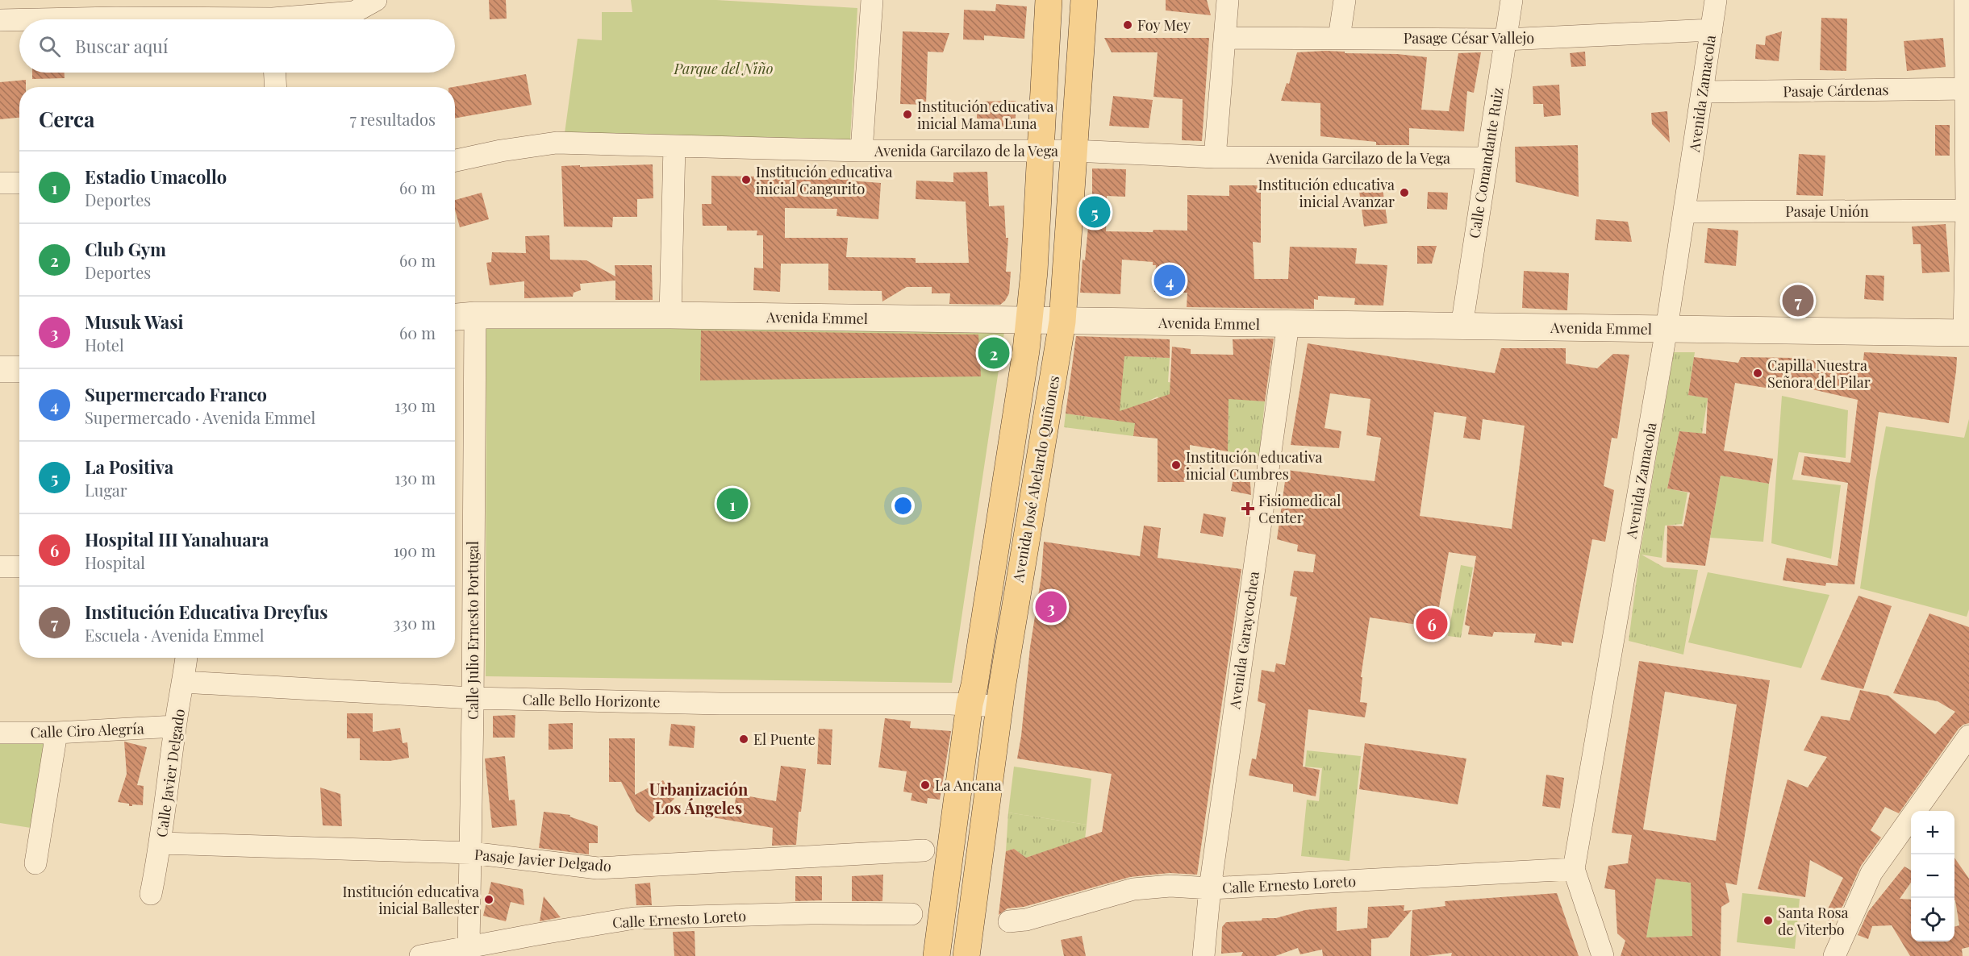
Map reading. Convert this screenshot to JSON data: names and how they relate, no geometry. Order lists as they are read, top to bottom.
{
  "streets": {
    "main road": ["Avenida José Abelardo Quiñones"],
    "street": [
      "Pasage César Vallejo",
      "Pasaje Cárdenas",
      "Avenida Zamacola",
      "Avenida Garcilazo de la Vega",
      "Calle Comandante Ruiz",
      "Pasaje Unión",
      "Avenida Emmel",
      "Calle Julio Ernesto Portugal",
      "Avenida Garaycochea",
      "Calle Bello Horizonte",
      "Calle Ciro Alegría",
      "Calle Javier Delgado",
      "Pasaje Javier Delgado",
      "Calle Ernesto Loreto"
    ]
  },
  "crossings": [
    ["Pasage César Vallejo", "Avenida Zamacola"],
    ["Pasage César Vallejo", "Calle Comandante Ruiz"],
    ["Pasaje Cárdenas", "Avenida Zamacola"],
    ["Avenida Zamacola", "Pasaje Unión"],
    ["Avenida Zamacola", "Avenida Emmel"],
    ["Avenida Zamacola", "Calle Ernesto Loreto"],
    ["Avenida Garcilazo de la Vega", "Calle Comandante Ruiz"],
    ["Avenida Garcilazo de la Vega", "Avenida José Abelardo Quiñones"],
    ["Calle Comandante Ruiz", "Avenida Emmel"],
    ["Avenida Emmel", "Avenida José Abelardo Quiñones"],
    ["Avenida Emmel", "Calle Julio Ernesto Portugal"],
    ["Avenida Emmel", "Avenida Garaycochea"],
    ["Avenida José Abelardo Quiñones", "Calle Bello Horizonte"],
    ["Calle Julio Ernesto Portugal", "Calle Bello Horizonte"],
    ["Calle Julio Ernesto Portugal", "Pasaje Javier Delgado"],
    ["Calle Julio Ernesto Portugal", "Calle Ernesto Loreto"],
    ["Avenida Garaycochea", "Calle Ernesto Loreto"],
    ["Calle Bello Horizonte", "Calle Javier Delgado"],
    ["Calle Ciro Alegría", "Calle Javier Delgado"],
    ["Calle Javier Delgado", "Pasaje Javier Delgado"]
  ],
  "districts": ["Urbanización Los Ángeles"],
  "parks": ["Parque del Niño"],
  "places": {
    "other": [
      "Foy Mey",
      "Institución educativa inicial Mama Luna",
      "Institución educativa inicial Cangurito",
      "Institución educativa inicial Avanzar",
      "Capilla Nuestra Señora del Pilar",
      "Institución educativa inicial Cumbres",
      "El Puente",
      "La Ancana",
      "Institución educativa inicial Ballester",
      "Santa Rosa de Viterbo"
    ],
    "health": ["Fisiomedical Center"]
  },
  "page": {
    "search": "Buscar aquí",
    "heading": ["Cerca", "7 resultados"],
    "list": [
      {
        "mark": "1",
        "name": "Estadio Umacollo",
        "note": "Deportes",
        "value": "60 m"
      },
      {
        "mark": "2",
        "name": "Club Gym",
        "note": "Deportes",
        "value": "60 m"
      },
      {
        "mark": "3",
        "name": "Musuk Wasi",
        "note": "Hotel",
        "value": "60 m"
      },
      {
        "mark": "4",
        "name": "Supermercado Franco",
        "note": "Supermercado · Avenida Emmel",
        "value": "130 m"
      },
      {
        "mark": "5",
        "name": "La Positiva",
        "note": "Lugar",
        "value": "130 m"
      },
      {
        "mark": "6",
        "name": "Hospital III Yanahuara",
        "note": "Hospital",
        "value": "190 m"
      },
      {
        "mark": "7",
        "name": "Institución Educativa Dreyfus",
        "note": "Escuela · Avenida Emmel",
        "value": "330 m"
      }
    ],
    "pins": [
      "5",
      "4",
      "7",
      "2",
      "1",
      "3",
      "6"
    ],
    "map_buttons": ["+", "−"]
  }
}
